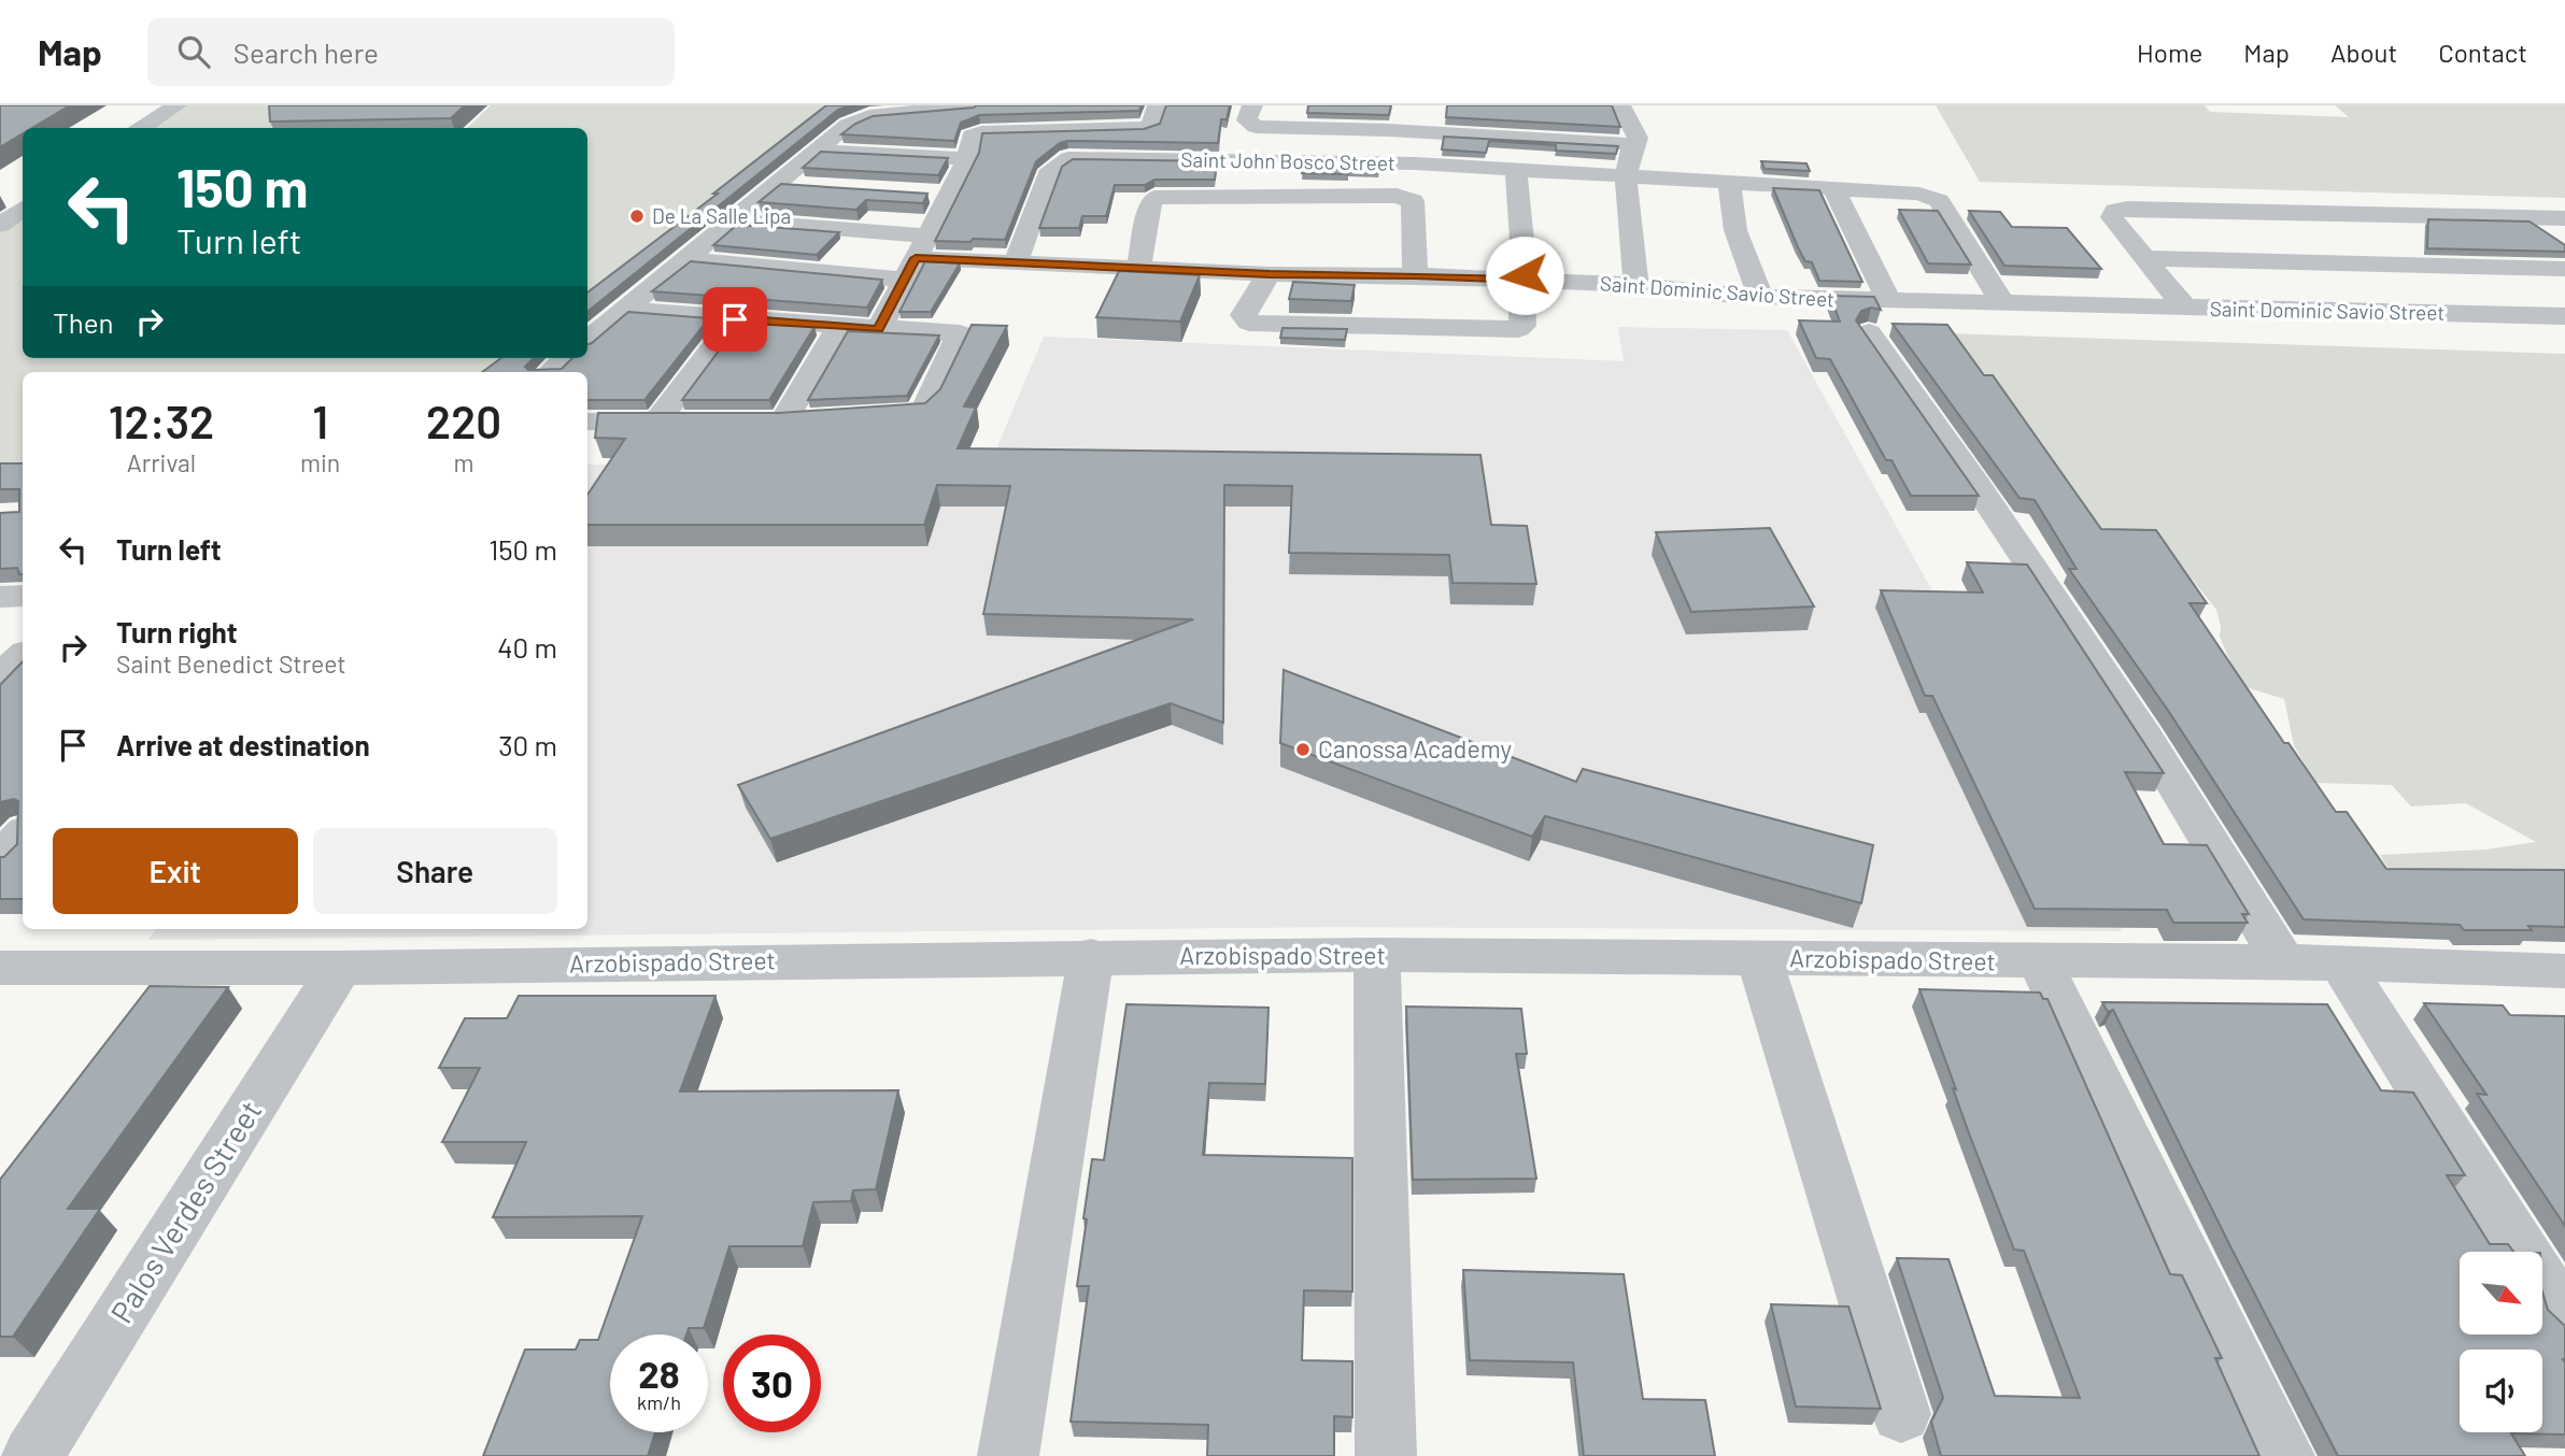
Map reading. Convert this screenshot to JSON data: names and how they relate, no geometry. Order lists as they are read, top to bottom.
{
  "streets": {
    "street": [
      "Saint John Bosco Street",
      "Saint Dominic Savio Street",
      "Arzobispado Street",
      "Palos Verdes Street"
    ]
  },
  "crossings": [
    ["Saint John Bosco Street", "Saint Dominic Savio Street"],
    ["Arzobispado Street", "Palos Verdes Street"]
  ],
  "places": ["De La Salle Lipa", "Canossa Academy"],
  "north": "bottom right",
  "page": {
    "header": "Map",
    "search": "Search here",
    "nav": [
      "Home",
      "Map",
      "About",
      "Contact"
    ],
    "turn": ["150 m", "Turn left"],
    "then": "Then",
    "eta": [
      "12:32",
      "Arrival",
      "1",
      "min",
      "220",
      "m"
    ],
    "list": [
      {
        "name": "Turn left",
        "value": "150 m"
      },
      {
        "name": "Turn right",
        "note": "Saint Benedict Street",
        "value": "40 m"
      },
      {
        "name": "Arrive at destination",
        "value": "30 m"
      }
    ],
    "buttons": ["Exit", "Share"],
    "speed": "28 km/h",
    "limit": "30"
  }
}
